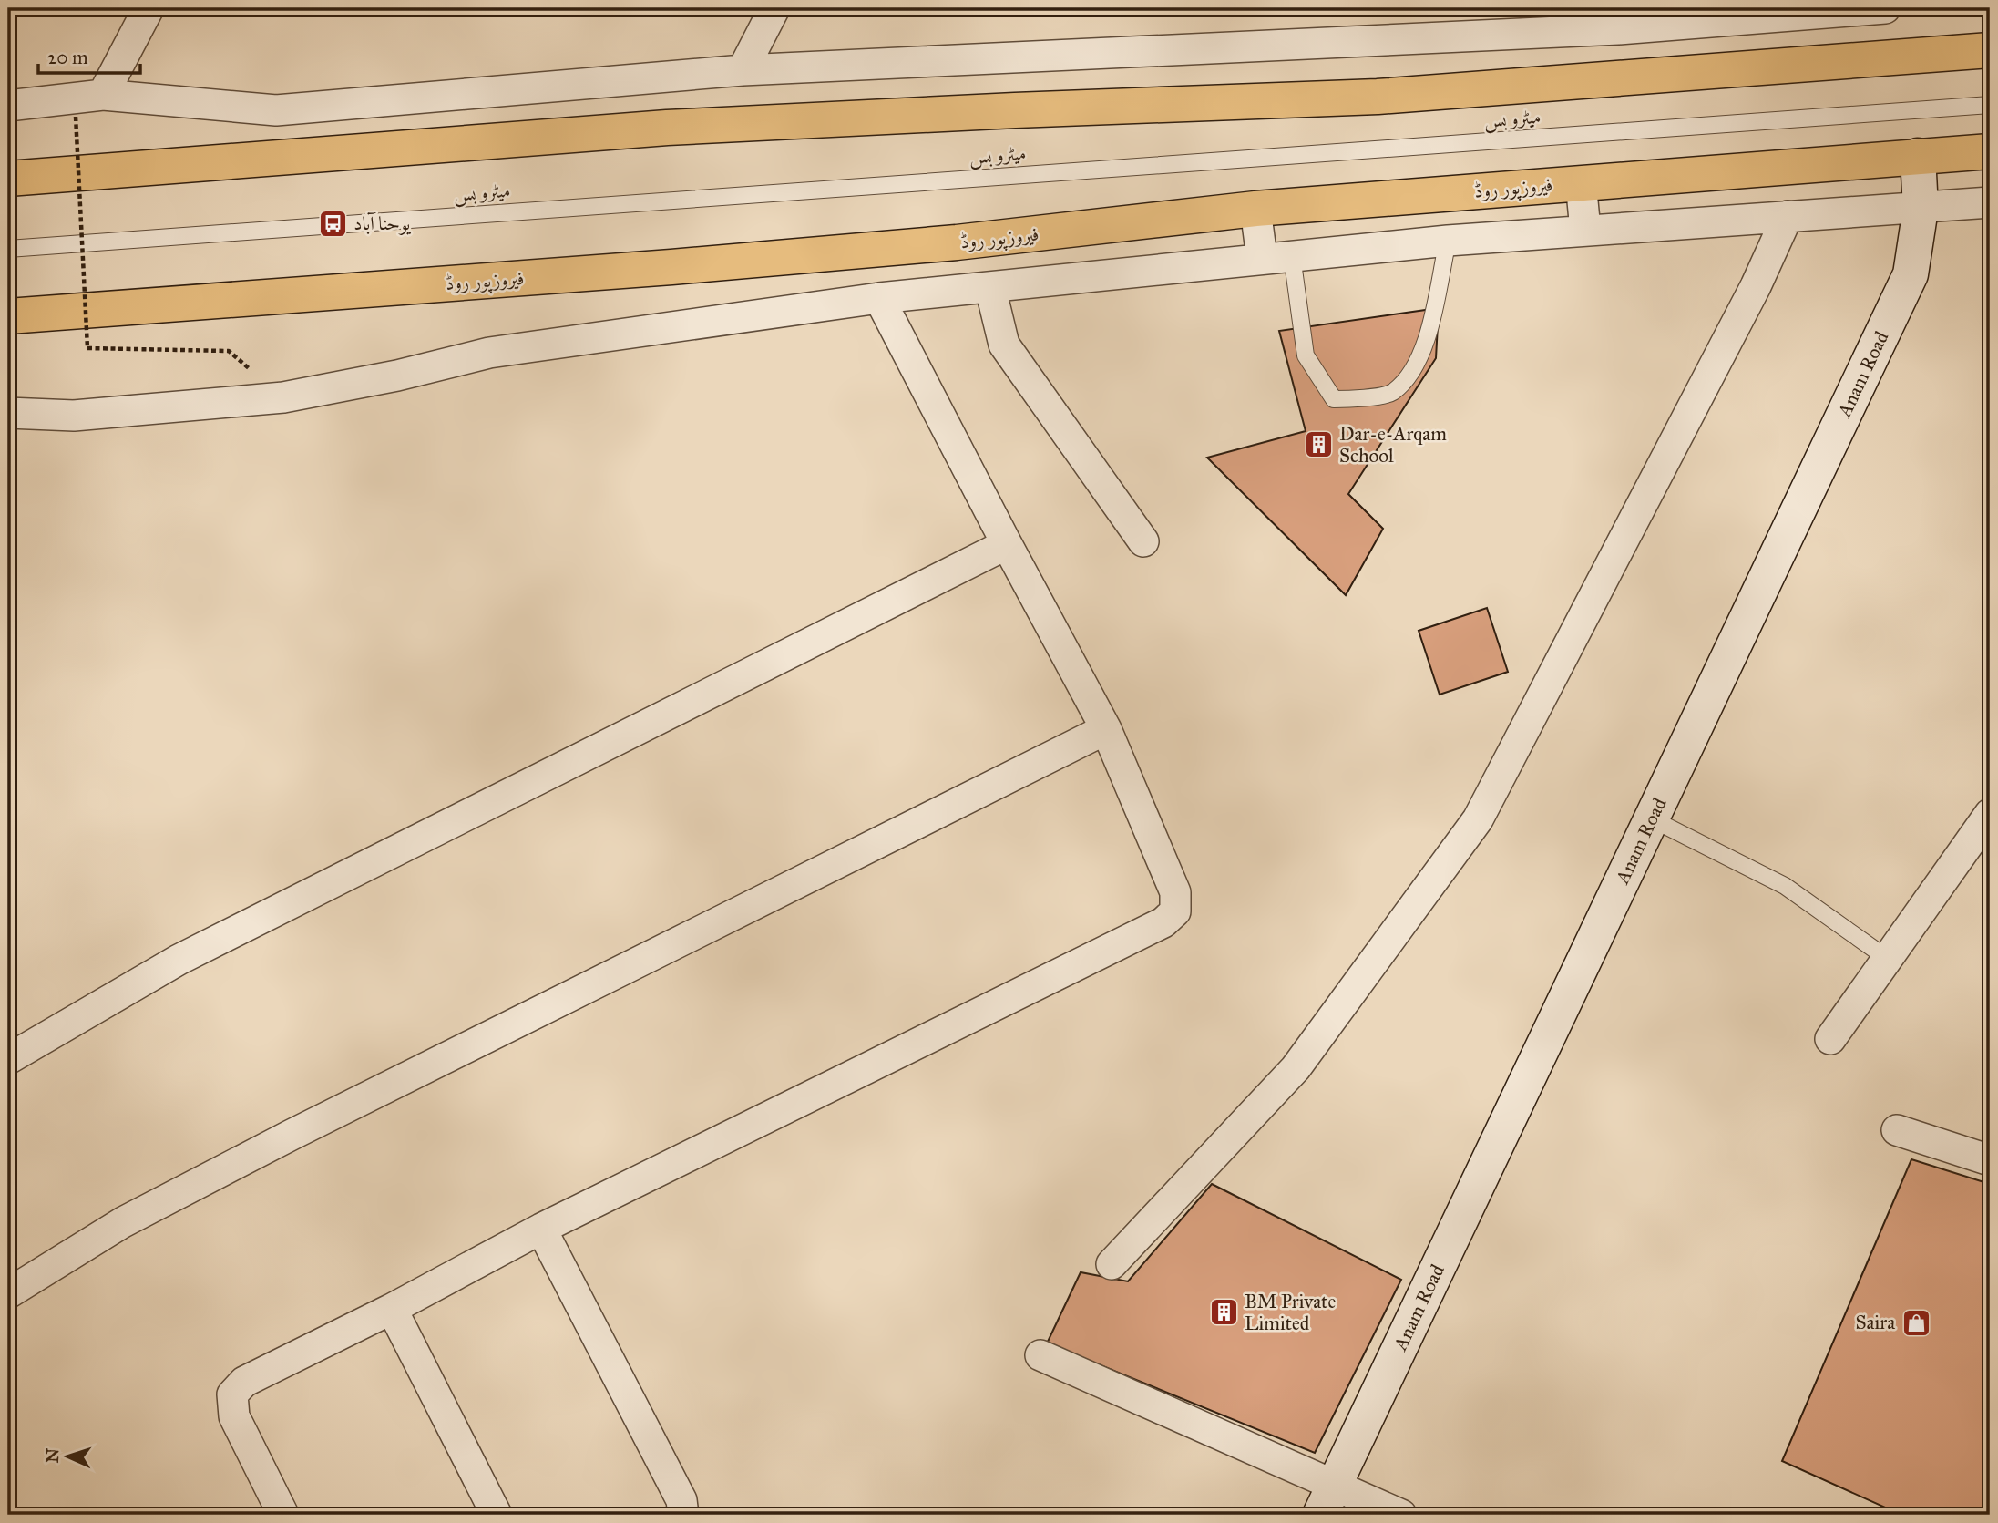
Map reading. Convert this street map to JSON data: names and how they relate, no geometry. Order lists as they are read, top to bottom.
{
  "streets": {
    "main road": ["فیروزپور روڈ"],
    "street": ["Anam Road"],
    "lane": ["میٹرو بس"]
  },
  "crossings": [
    ["فیروزپور روڈ", "Anam Road"]
  ],
  "places": {
    "bus stop": ["یوحنا آباد"],
    "building": ["Dar-e-Arqam School", "BM Private Limited"],
    "shop": ["Saira"]
  },
  "scale_bar": "20 m",
  "north": "left"
}
